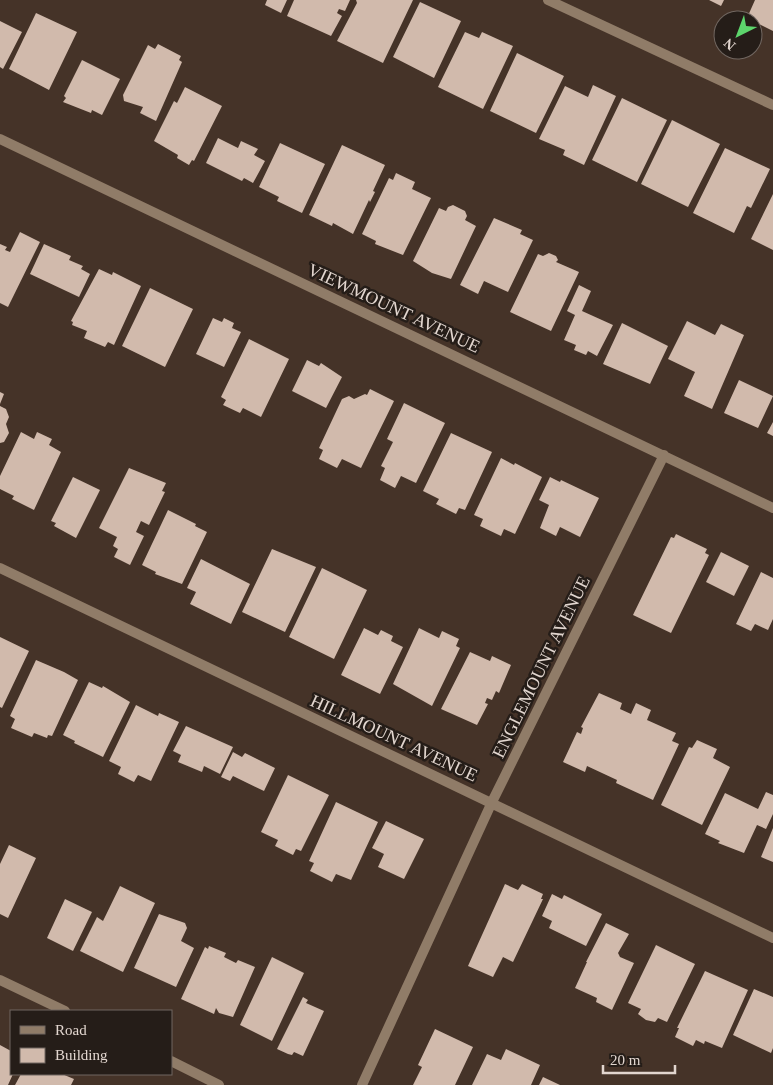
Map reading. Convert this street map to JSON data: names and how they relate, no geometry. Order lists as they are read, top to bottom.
{
  "streets": {
    "street": ["VIEWMOUNT AVENUE", "ENGLEMOUNT AVENUE", "HILLMOUNT AVENUE"]
  },
  "crossings": [
    ["VIEWMOUNT AVENUE", "ENGLEMOUNT AVENUE"],
    ["ENGLEMOUNT AVENUE", "HILLMOUNT AVENUE"]
  ],
  "legend": ["Road", "Building"],
  "scale_bar": "20 m",
  "north": "bottom left"
}
